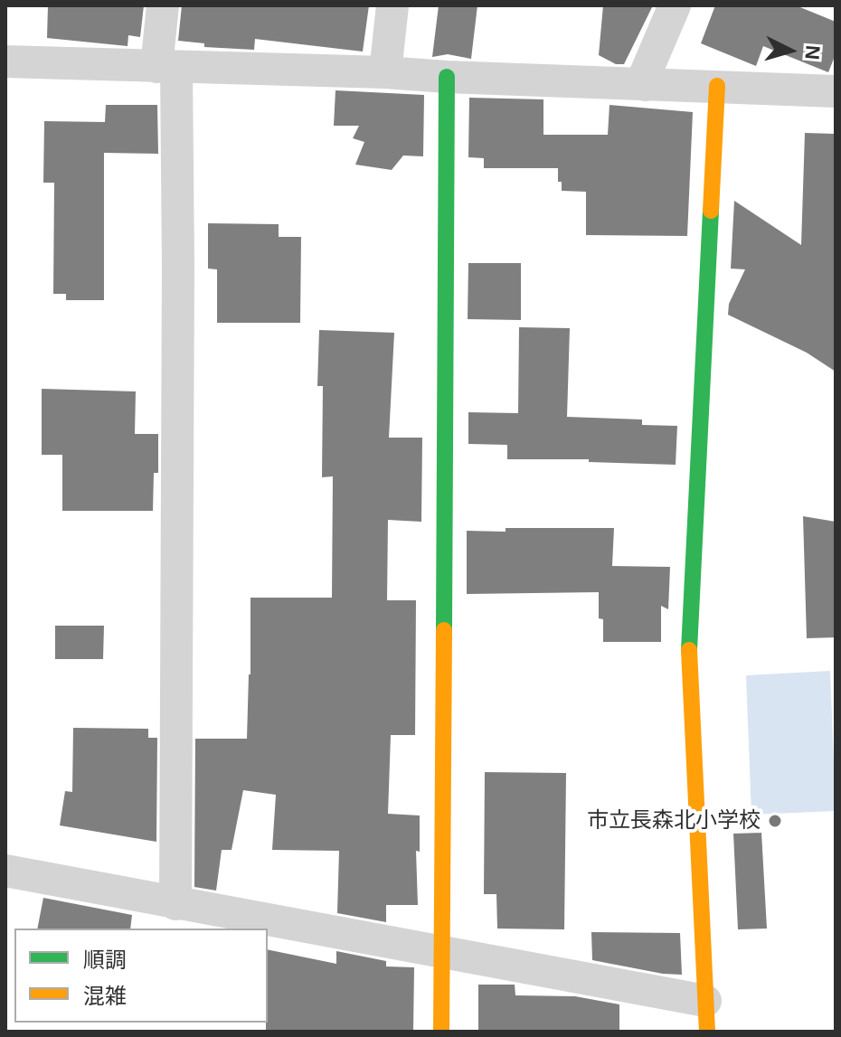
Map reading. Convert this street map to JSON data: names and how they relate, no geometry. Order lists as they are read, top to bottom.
{
  "places": ["市立長森北小学校"],
  "legend": ["順調", "混雑"],
  "north": "right"
}
